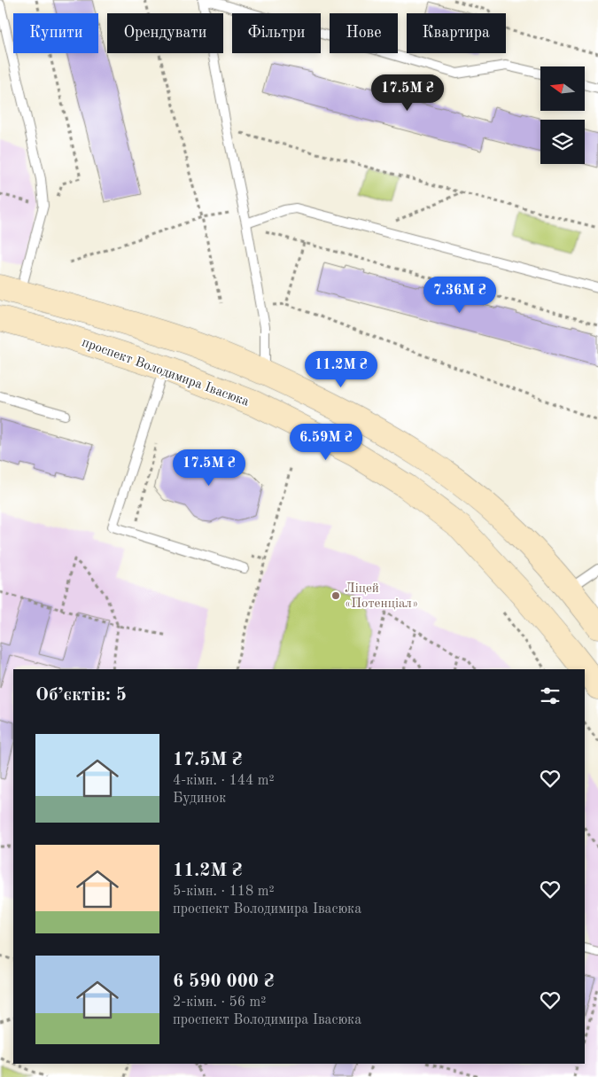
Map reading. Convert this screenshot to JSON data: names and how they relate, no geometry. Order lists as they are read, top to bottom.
{
  "streets": {
    "main road": ["проспект Володимира Івасюка"]
  },
  "places": ["Ліцей «Потенціал»"],
  "north": "left",
  "page": {
    "chip": [
      "Купити",
      "Орендувати",
      "Фільтри",
      "Нове",
      "Квартира"
    ],
    "price": [
      "17.5M ₴",
      "7.36M ₴",
      "11.2M ₴",
      "6.59M ₴",
      "17.5M ₴"
    ],
    "heading": "Об’єктів: 5",
    "list": [
      {
        "name": "17.5M ₴",
        "note": "4-кімн. · 144 m² · Будинок"
      },
      {
        "name": "11.2M ₴",
        "note": "5-кімн. · 118 m² · проспект Володимира Івасюка"
      },
      {
        "name": "6 590 000 ₴",
        "note": "2-кімн. · 56 m² · проспект Володимира Івасюка"
      }
    ]
  }
}
